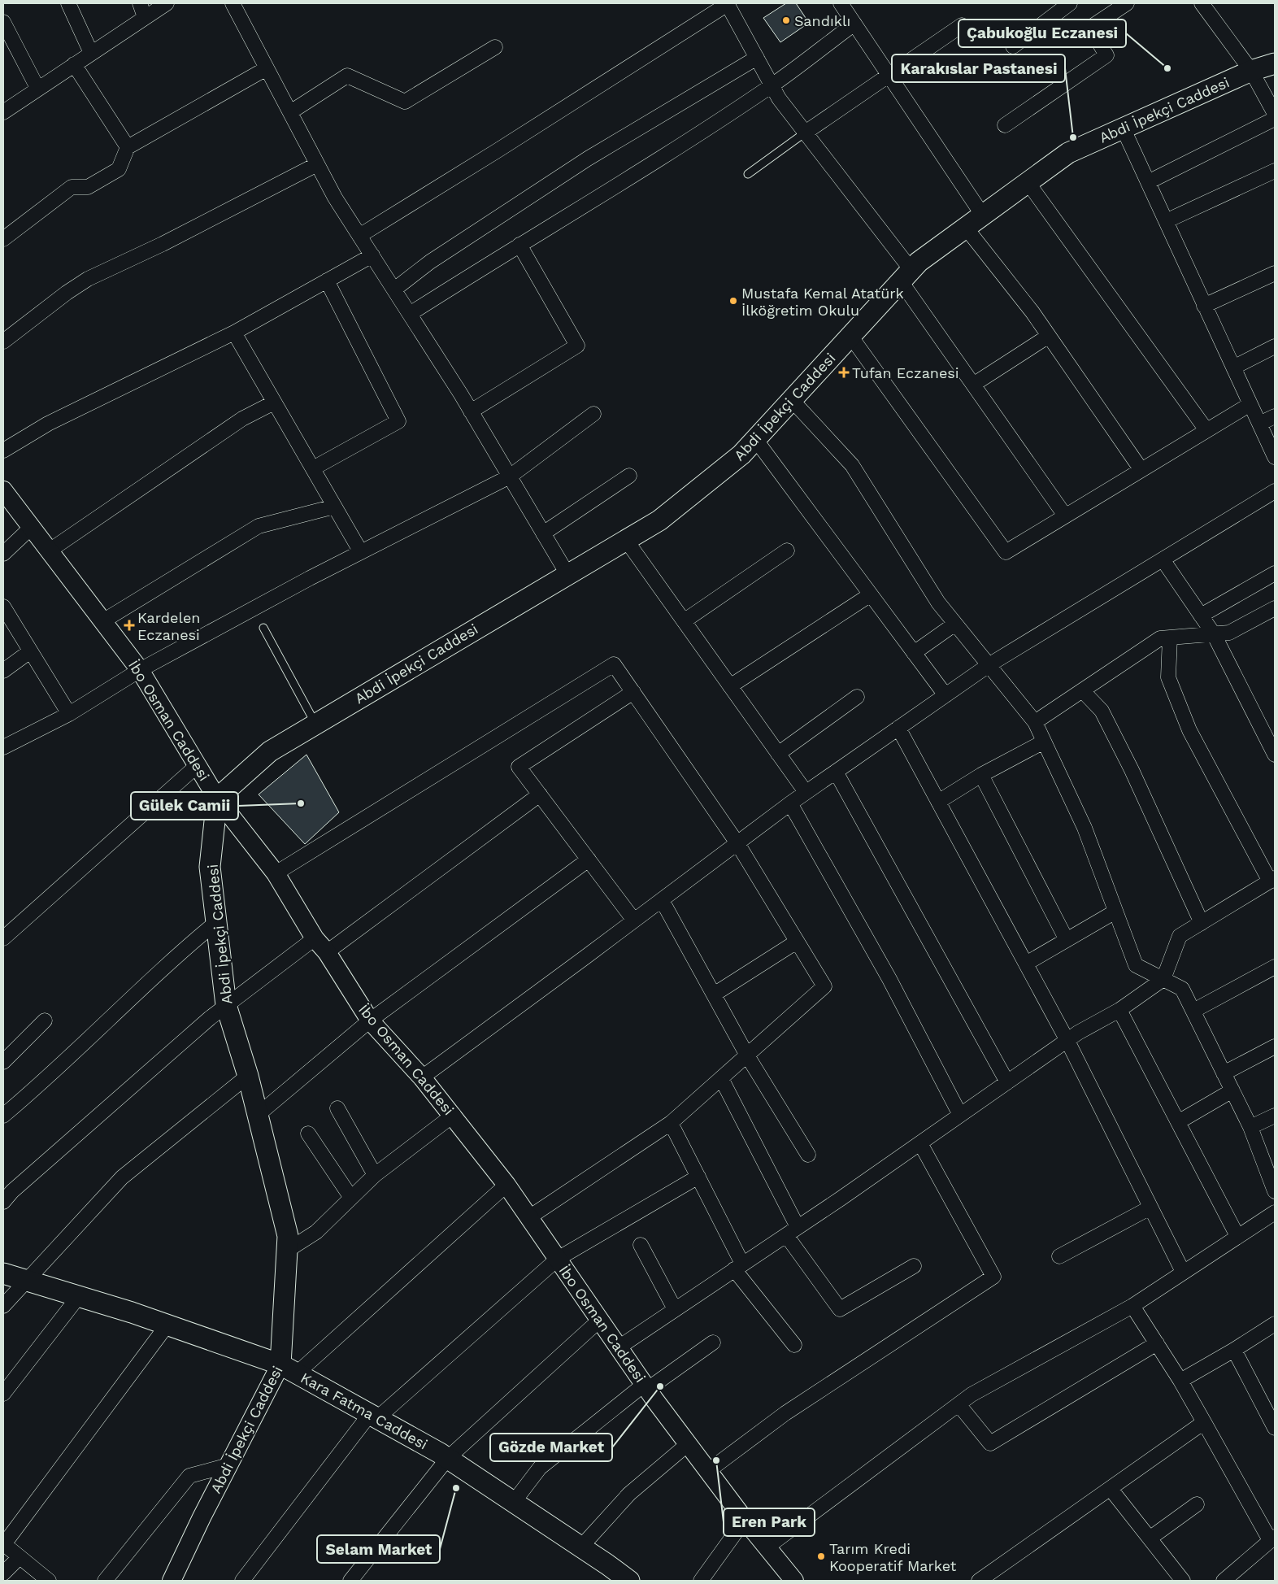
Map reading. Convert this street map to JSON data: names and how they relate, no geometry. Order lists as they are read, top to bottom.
{
  "streets": {
    "main road": ["Abdi İpekçi Caddesi", "Kara Fatma Caddesi"],
    "street": ["İbo Osman Caddesi"]
  },
  "crossings": [
    ["Abdi İpekçi Caddesi", "İbo Osman Caddesi"],
    ["Abdi İpekçi Caddesi", "Kara Fatma Caddesi"]
  ],
  "places": {
    "other": [
      "Sandıklı",
      "Çabukoğlu Eczanesi",
      "Karakıslar Pastanesi",
      "Mustafa Kemal Atatürk İlköğretim Okulu",
      "Gülek Camii",
      "Gözde Market",
      "Eren Park",
      "Selam Market",
      "Tarım Kredi Kooperatif Market"
    ],
    "health": ["Tufan Eczanesi", "Kardelen Eczanesi"]
  }
}
